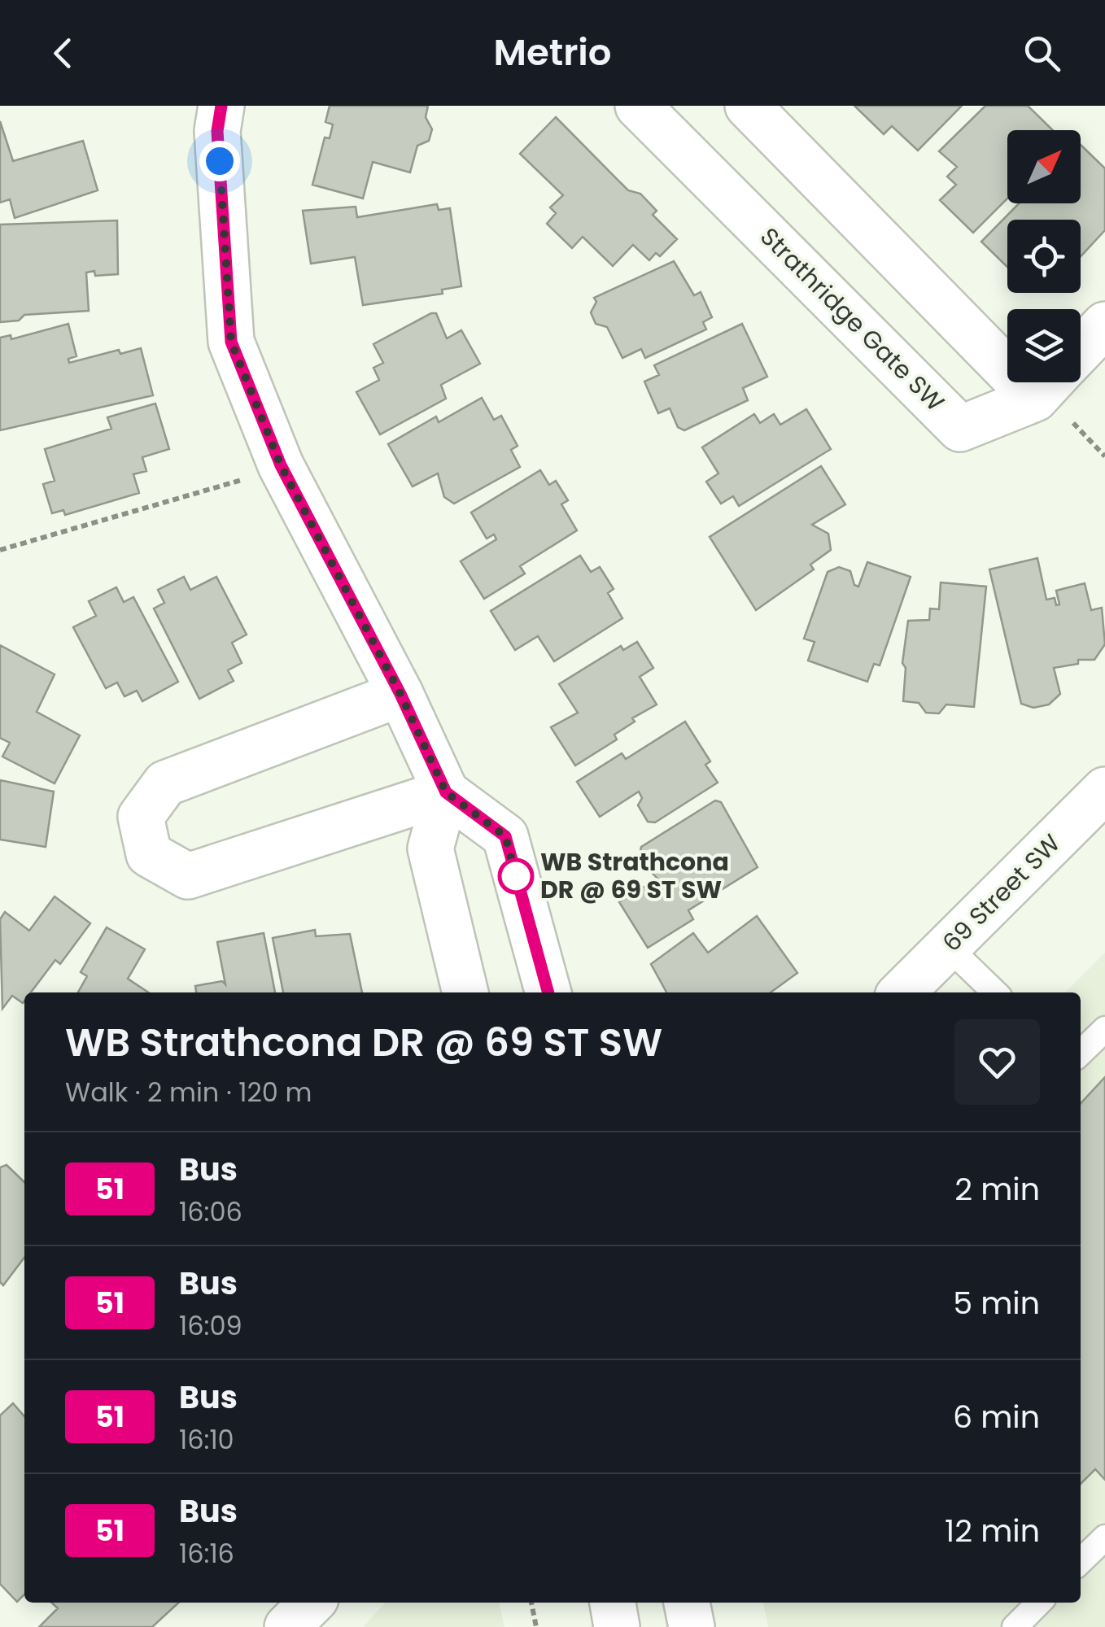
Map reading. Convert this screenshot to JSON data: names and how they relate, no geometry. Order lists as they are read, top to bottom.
{
  "streets": {
    "street": ["Strathridge Gate SW", "69 Street SW"]
  },
  "places": ["WB Strathcona DR @ 69 ST SW"],
  "lines": ["bus line 51"],
  "north": "top right",
  "page": {
    "header": "Metrio",
    "heading": ["WB Strathcona DR @ 69 ST SW", "Walk · 2 min · 120 m"],
    "list": [
      {
        "mark": "51",
        "name": "Bus",
        "note": "16:06",
        "value": "2 min"
      },
      {
        "mark": "51",
        "name": "Bus",
        "note": "16:09",
        "value": "5 min"
      },
      {
        "mark": "51",
        "name": "Bus",
        "note": "16:10",
        "value": "6 min"
      },
      {
        "mark": "51",
        "name": "Bus",
        "note": "16:16",
        "value": "12 min"
      }
    ]
  }
}
